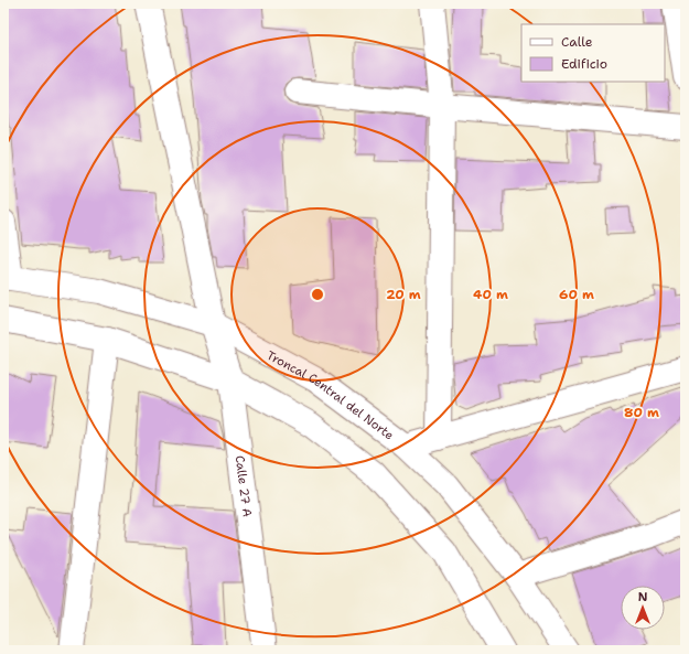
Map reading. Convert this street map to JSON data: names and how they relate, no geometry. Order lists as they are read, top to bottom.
{
  "streets": {
    "main road": ["Troncal Central del Norte", "Calle 27 A"]
  },
  "crossings": [
    ["Troncal Central del Norte", "Calle 27 A"]
  ],
  "legend": ["Calle", "Edificio"],
  "north": "top",
  "rings": [
    "20 m",
    "40 m",
    "60 m",
    "80 m"
  ]
}
